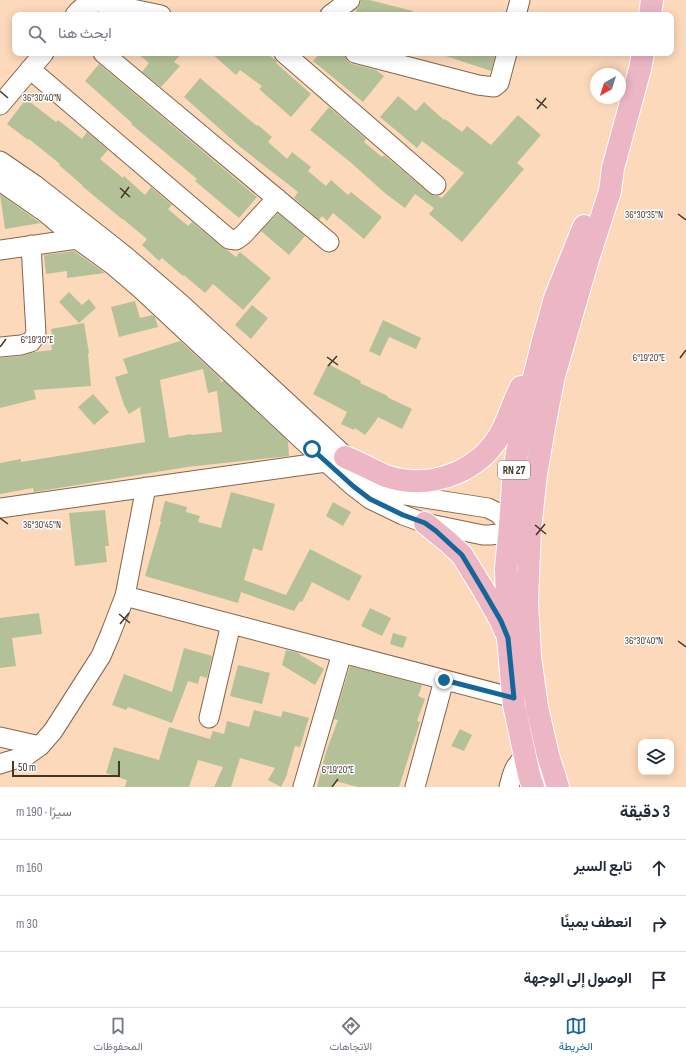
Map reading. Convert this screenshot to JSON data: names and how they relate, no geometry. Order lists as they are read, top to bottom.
{
  "streets": {
    "main road": ["RN 27"]
  },
  "scale_bar": "50 m",
  "north": "bottom left",
  "page": {
    "search": "ابحث هنا",
    "scale": "50 m",
    "heading": ["3 دقيقة", "سيرًا · 190 m"],
    "list": [
      ["تابع السير", "160 m"],
      ["انعطف يمينًا", "30 m"],
      "الوصول إلى الوجهة"
    ],
    "nav": ["الخريطة", "الاتجاهات", "المحفوظات"]
  },
  "coordinates": [
    "36°30'40\"N",
    "36°30'35\"N",
    "6°19'30\"E",
    "6°19'20\"E",
    "36°30'45\"N"
  ]
}
